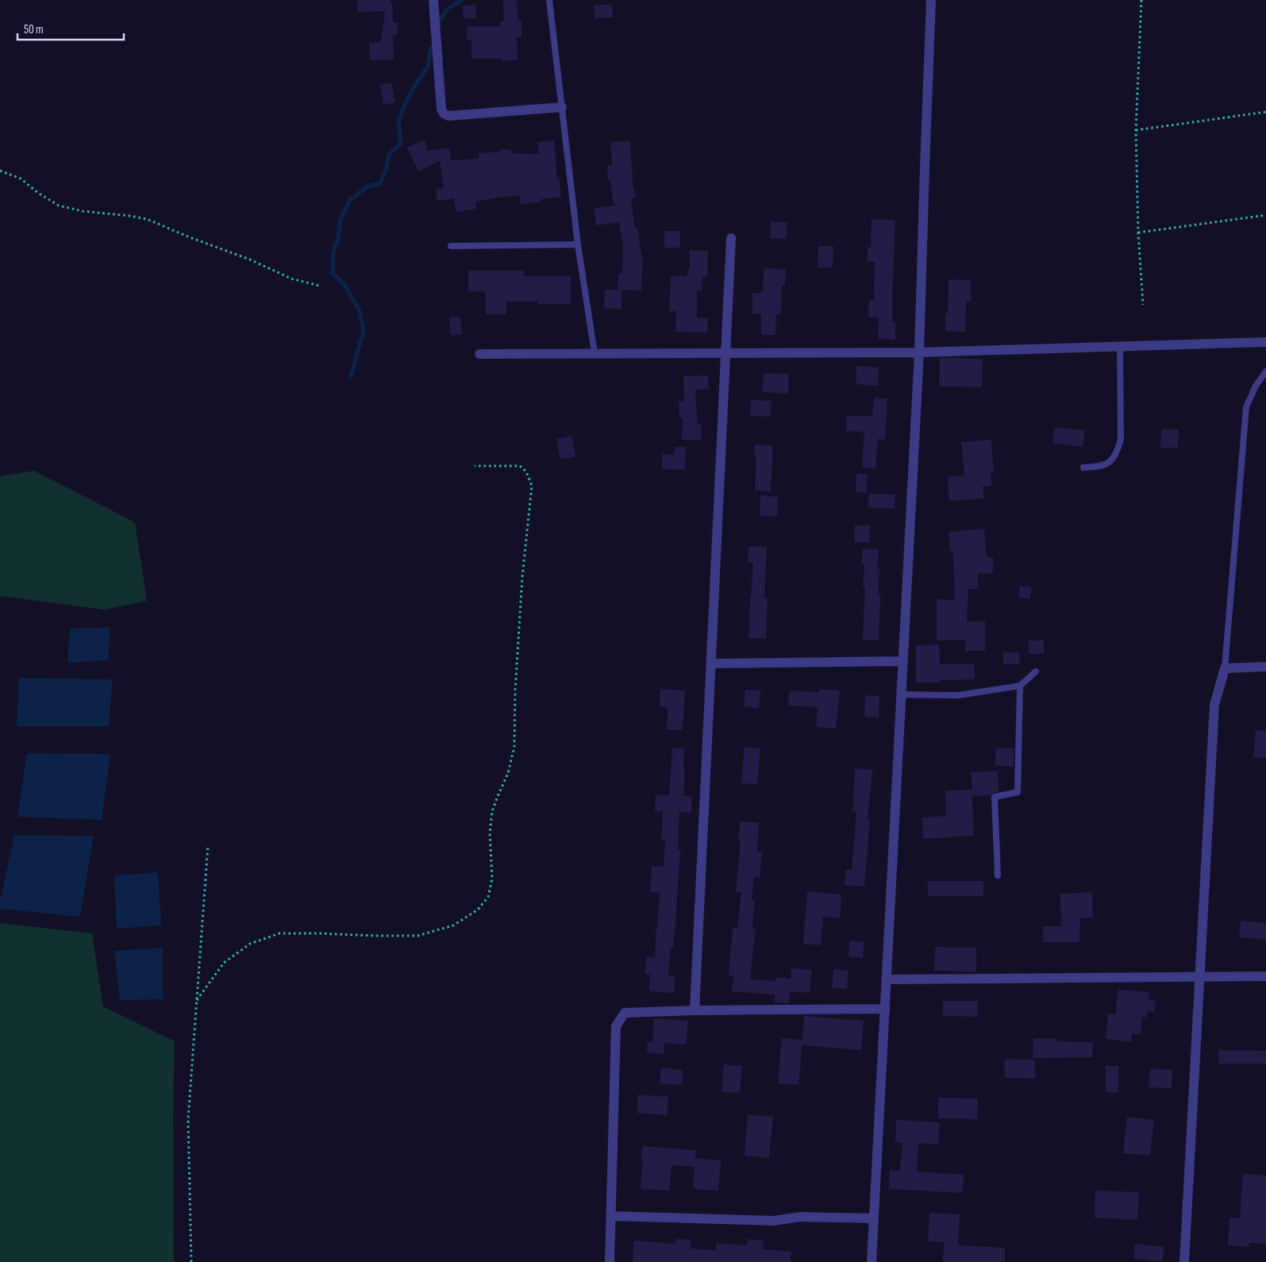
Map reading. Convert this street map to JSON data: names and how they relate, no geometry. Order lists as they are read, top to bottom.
{
  "scale_bar": "50 m"
}
